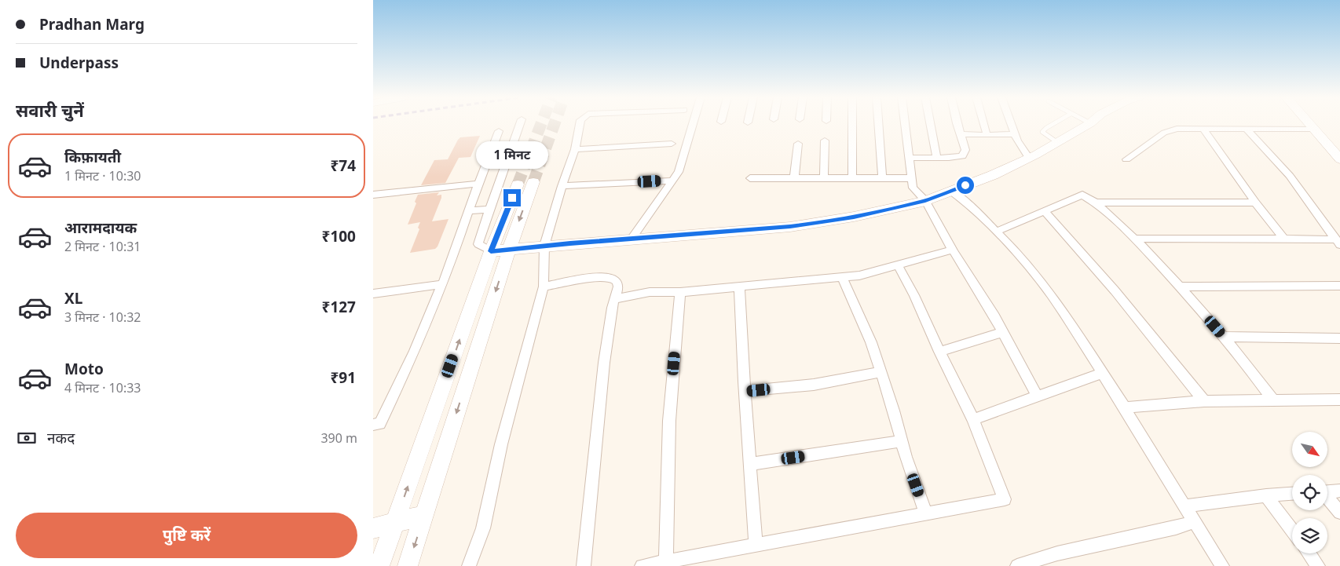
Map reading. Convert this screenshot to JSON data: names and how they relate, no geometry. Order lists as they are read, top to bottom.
{
  "north": "bottom right",
  "page": {
    "banner": ["Pradhan Marg", "Underpass"],
    "heading": "सवारी चुनें",
    "list": [
      {
        "name": "किफ़ायती",
        "note": "1 मिनट · 10:30",
        "value": "₹74"
      },
      {
        "name": "आरामदायक",
        "note": "2 मिनट · 10:31",
        "value": "₹100"
      },
      {
        "name": "XL",
        "note": "3 मिनट · 10:32",
        "value": "₹127"
      },
      {
        "name": "Moto",
        "note": "4 मिनट · 10:33",
        "value": "₹91"
      }
    ],
    "bubble": "1 मिनट",
    "pay": ["नकद", "390 m"],
    "buttons": "पुष्टि करें"
  }
}
